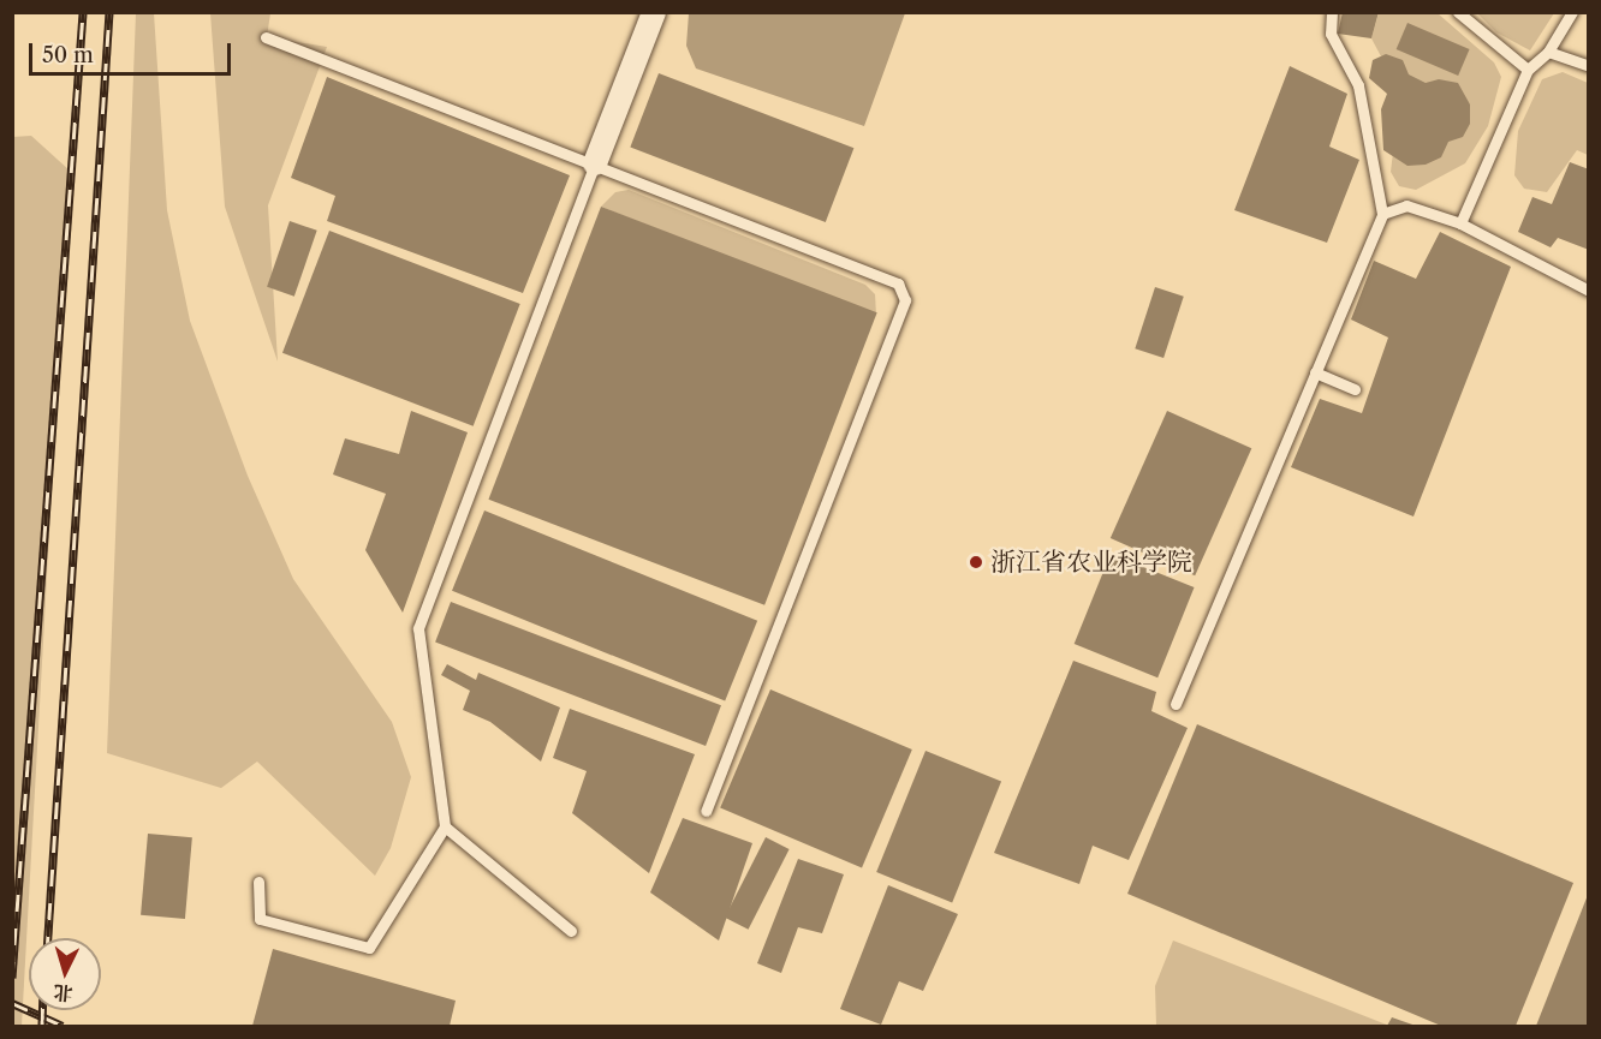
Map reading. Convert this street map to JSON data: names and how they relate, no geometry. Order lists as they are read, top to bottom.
{
  "places": ["浙江省农业科学院"],
  "scale_bar": "50 m",
  "north": "bottom"
}
